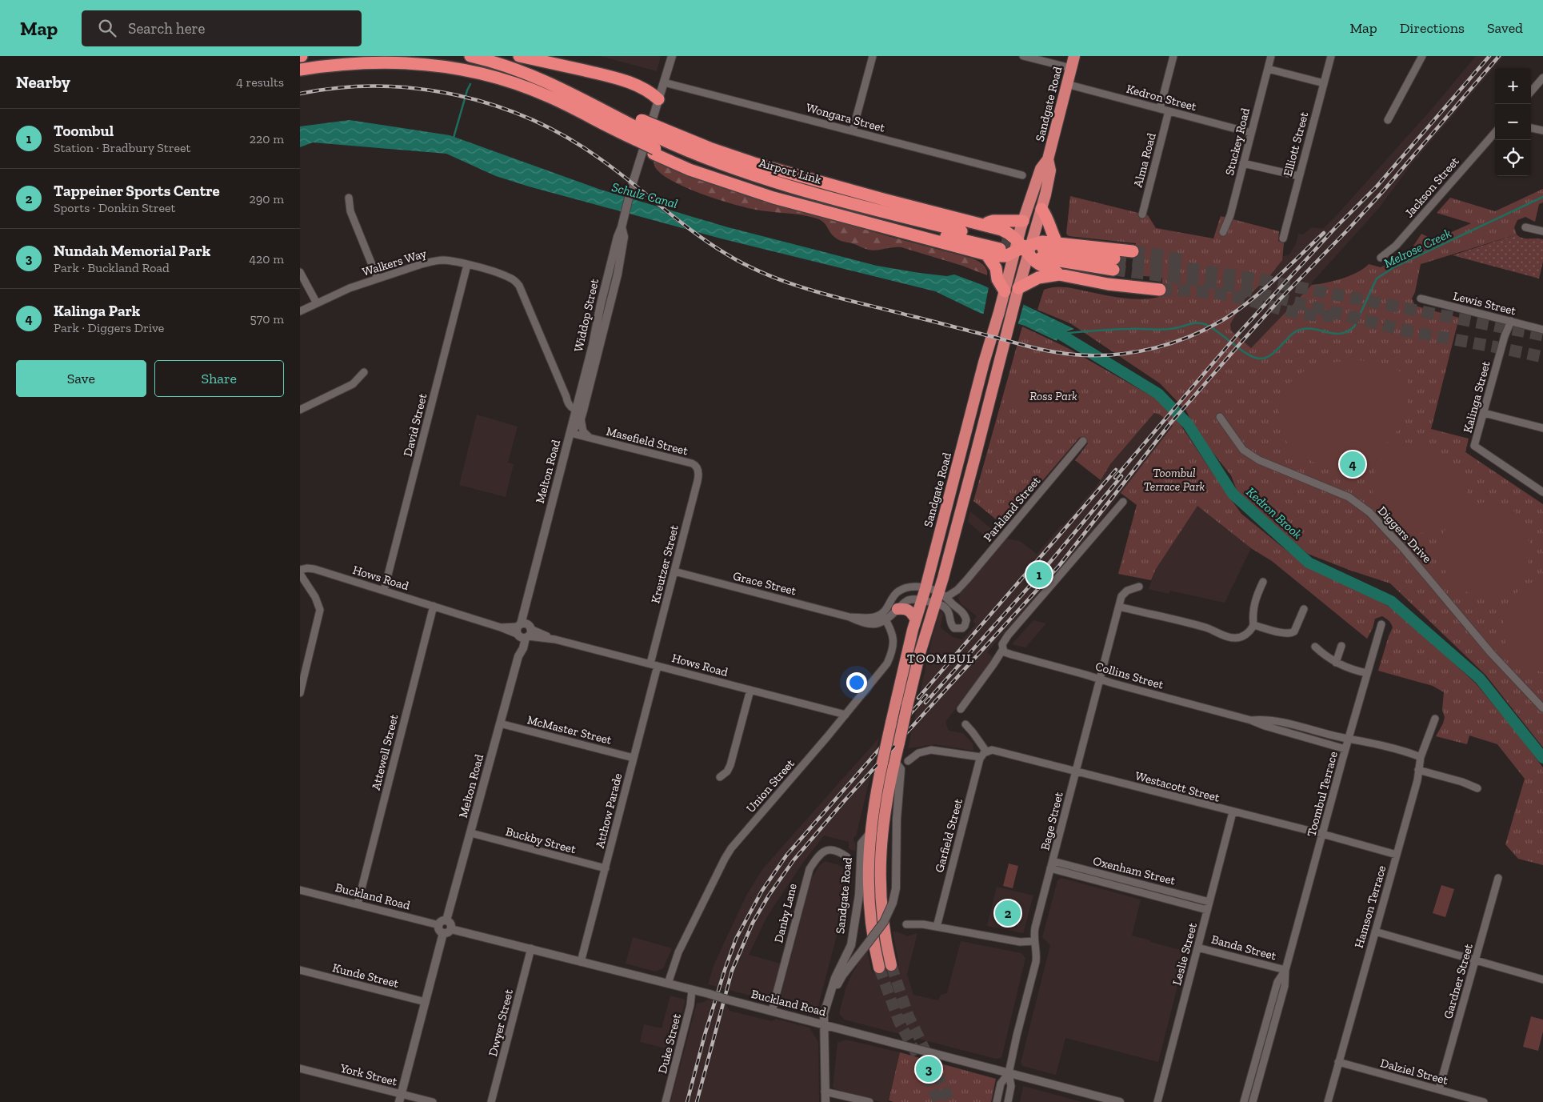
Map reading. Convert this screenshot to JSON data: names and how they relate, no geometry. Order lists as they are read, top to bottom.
{
  "streets": {
    "highway": ["Sandgate Road", "Airport Link"],
    "street": [
      "Kedron Street",
      "Wongara Street",
      "Stuckey Road",
      "Elliott Street",
      "Alma Road",
      "Jackson Street",
      "Walkers Way",
      "Lewis Street",
      "Widdop Street",
      "Kalinga Street",
      "David Street",
      "Masefield Street",
      "Melton Road",
      "Parkland Street",
      "Diggers Drive",
      "Kreutzer Street",
      "Hows Road",
      "Grace Street",
      "Collins Street",
      "McMaster Street",
      "Attewell Street",
      "Union Street",
      "Westacott Street",
      "Toombul Terrace",
      "Atthow Parade",
      "Bage Street",
      "Garfield Street",
      "Buckby Street",
      "Oxenham Street",
      "Buckland Road",
      "Hamson Terrace",
      "Danby Lane",
      "Banda Street",
      "Leslie Street",
      "Kunde Street",
      "Gardner Street",
      "Dwyer Street",
      "Duke Street",
      "Dalziel Street",
      "York Street"
    ]
  },
  "crossings": [
    ["Kedron Street", "Sandgate Road"],
    ["Kedron Street", "Stuckey Road"],
    ["Kedron Street", "Alma Road"],
    ["Sandgate Road", "Parkland Street"],
    ["Sandgate Road", "Buckland Road"],
    ["Wongara Street", "Widdop Street"],
    ["Walkers Way", "Widdop Street"],
    ["Walkers Way", "David Street"],
    ["Walkers Way", "Melton Road"],
    ["Lewis Street", "Kalinga Street"],
    ["Widdop Street", "Melton Road"],
    ["David Street", "Hows Road"],
    ["Masefield Street", "Melton Road"],
    ["Masefield Street", "Kreutzer Street"],
    ["Melton Road", "Hows Road"],
    ["Melton Road", "McMaster Street"],
    ["Melton Road", "Buckby Street"],
    ["Melton Road", "Buckland Road"],
    ["Kreutzer Street", "Hows Road"],
    ["Kreutzer Street", "Grace Street"],
    ["Kreutzer Street", "Atthow Parade"],
    ["Hows Road", "Attewell Street"],
    ["Hows Road", "Union Street"],
    ["Hows Road", "Atthow Parade"],
    ["Grace Street", "Union Street"],
    ["Collins Street", "Toombul Terrace"],
    ["Collins Street", "Bage Street"],
    ["Collins Street", "Hamson Terrace"],
    ["McMaster Street", "Atthow Parade"],
    ["Attewell Street", "Buckland Road"],
    ["Union Street", "Buckland Road"],
    ["Westacott Street", "Toombul Terrace"],
    ["Westacott Street", "Bage Street"],
    ["Westacott Street", "Hamson Terrace"],
    ["Westacott Street", "Leslie Street"],
    ["Toombul Terrace", "Banda Street"],
    ["Atthow Parade", "Buckby Street"],
    ["Atthow Parade", "Buckland Road"],
    ["Bage Street", "Oxenham Street"],
    ["Bage Street", "Buckland Road"],
    ["Oxenham Street", "Leslie Street"],
    ["Buckland Road", "Danby Lane"],
    ["Buckland Road", "Dwyer Street"],
    ["Buckland Road", "Duke Street"],
    ["Hamson Terrace", "Dalziel Street"],
    ["Banda Street", "Leslie Street"],
    ["Gardner Street", "Dalziel Street"]
  ],
  "districts": ["TOOMBUL"],
  "water": ["Schulz Canal", "Melrose Creek", "Kedron Brook"],
  "parks": ["Ross Park", "Toombul Terrace Park"],
  "page": {
    "header": "Map",
    "search": "Search here",
    "nav": ["Map", "Directions", "Saved"],
    "heading": ["Nearby", "4 results"],
    "map_buttons": ["+", "−"],
    "list": [
      {
        "mark": "1",
        "name": "Toombul",
        "note": "Station · Bradbury Street",
        "value": "220 m"
      },
      {
        "mark": "2",
        "name": "Tappeiner Sports Centre",
        "note": "Sports · Donkin Street",
        "value": "290 m"
      },
      {
        "mark": "3",
        "name": "Nundah Memorial Park",
        "note": "Park · Buckland Road",
        "value": "420 m"
      },
      {
        "mark": "4",
        "name": "Kalinga Park",
        "note": "Park · Diggers Drive",
        "value": "570 m"
      }
    ],
    "buttons": ["Save", "Share"],
    "pins": [
      "4",
      "1",
      "2",
      "3"
    ]
  }
}
